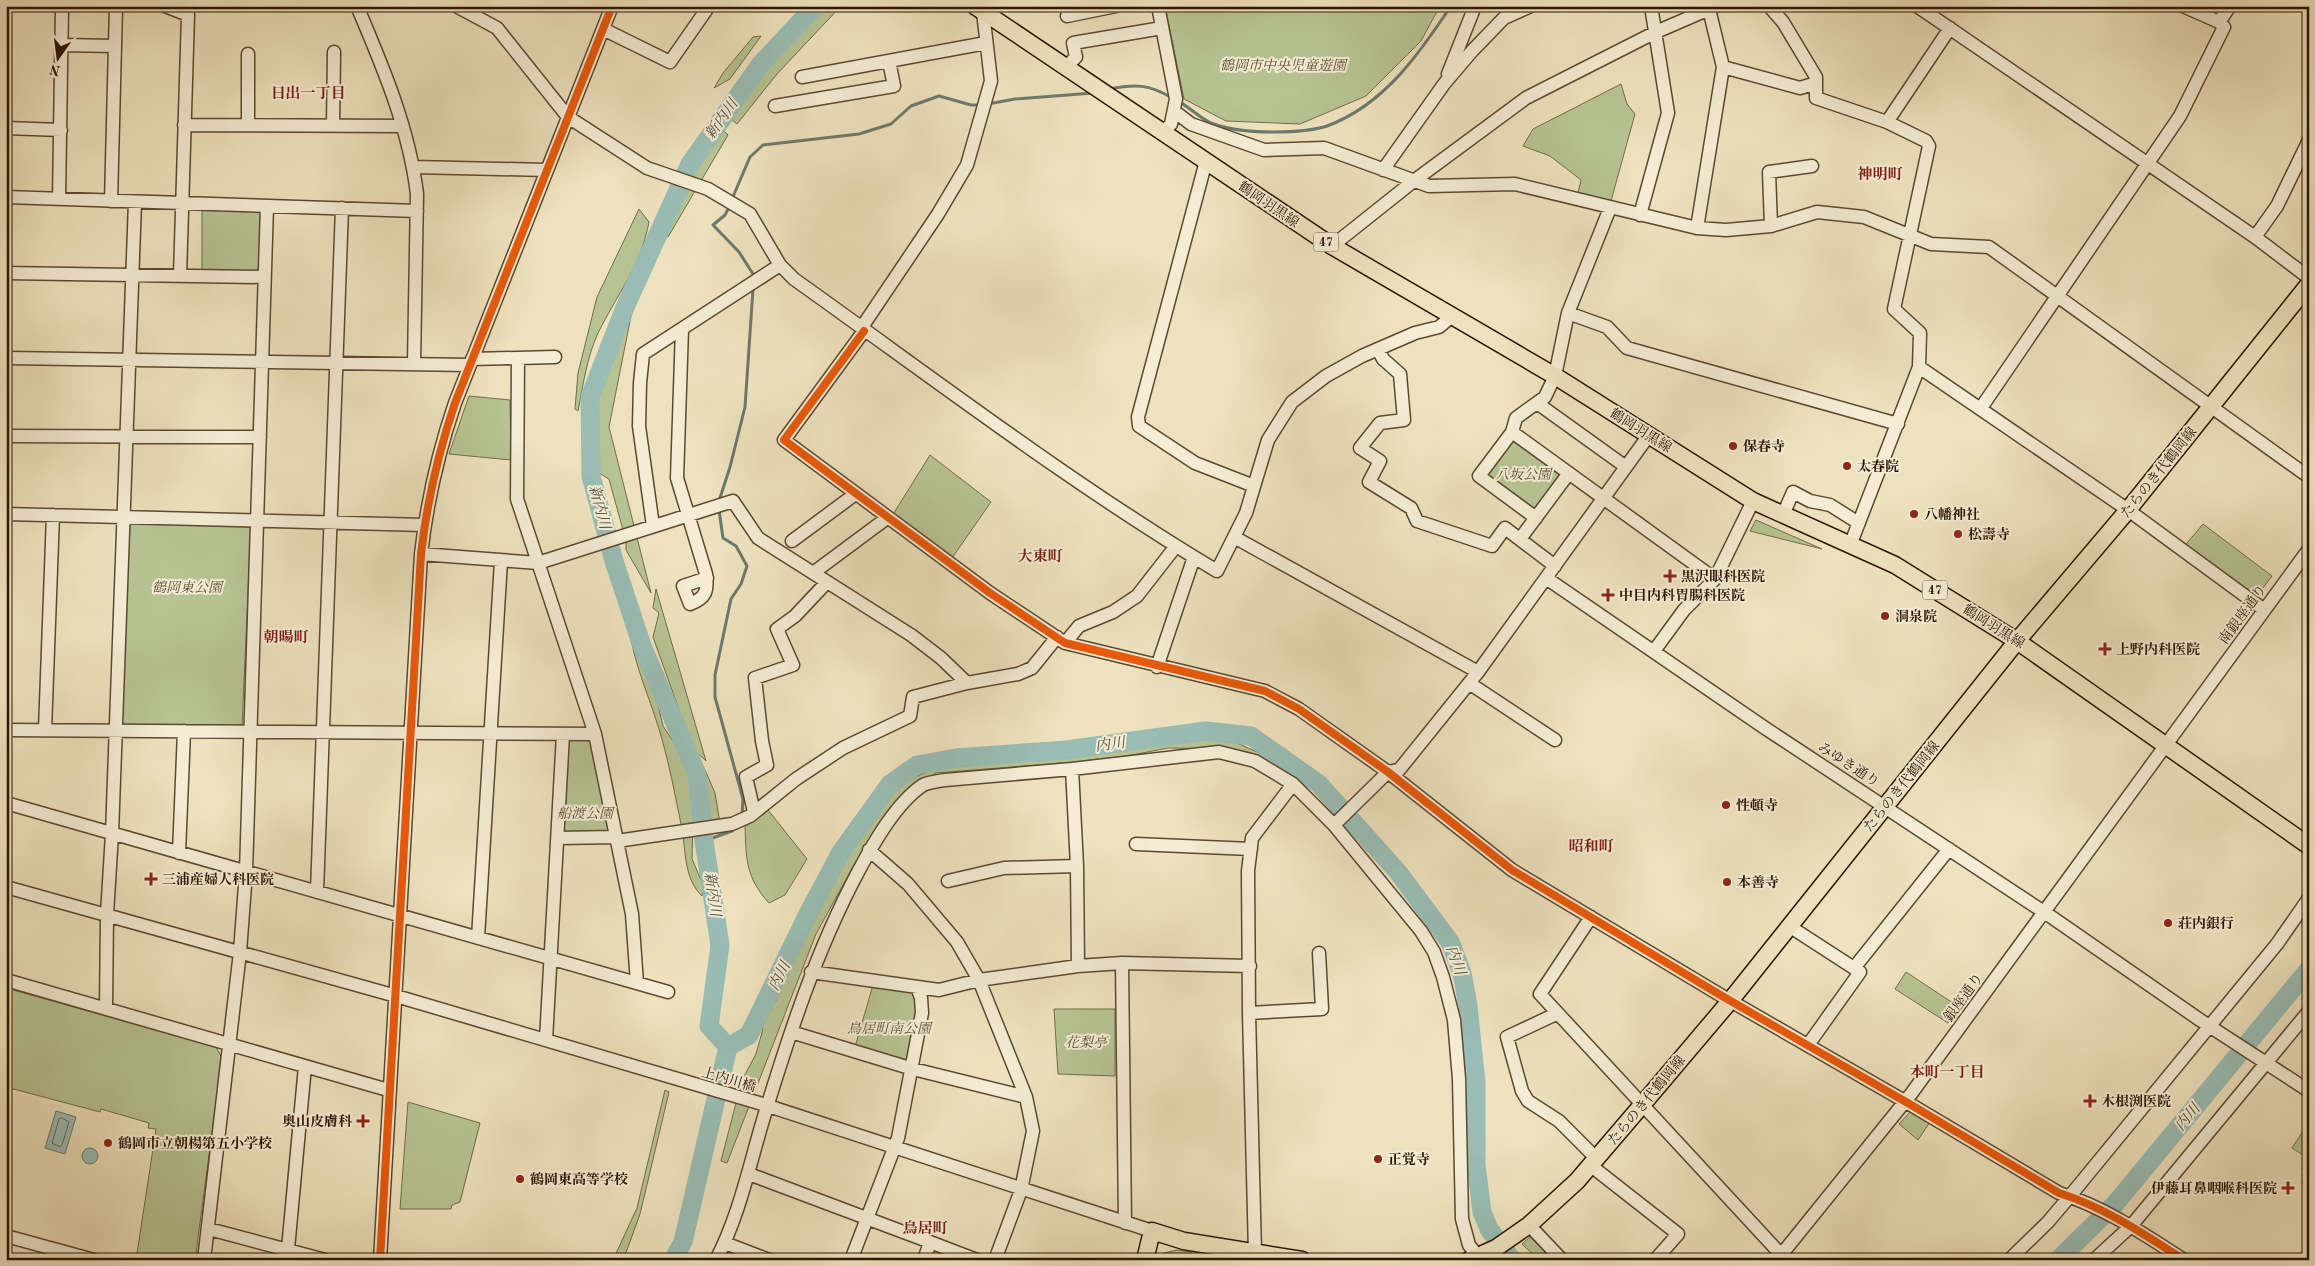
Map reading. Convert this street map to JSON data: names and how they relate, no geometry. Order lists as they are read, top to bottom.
{
  "streets": {
    "main road": ["鶴岡羽黒線", "47", "たらのき代鶴岡線"],
    "street": [
      "南銀座通り",
      "みゆき通り",
      "銀座通り",
      "上内川橋"
    ]
  },
  "crossings": [
    ["鶴岡羽黒線", "たらのき代鶴岡線"],
    ["鶴岡羽黒線", "南銀座通り"],
    ["鶴岡羽黒線", "銀座通り"],
    ["たらのき代鶴岡線", "みゆき通り"],
    ["南銀座通り", "銀座通り"],
    ["みゆき通り", "銀座通り"]
  ],
  "districts": [
    "日出一丁目",
    "神明町",
    "大東町",
    "朝暘町",
    "昭和町",
    "本町一丁目",
    "鳥居町"
  ],
  "water": ["新内川", "内川"],
  "parks": [
    "鶴岡市中央児童遊園",
    "八坂公園",
    "鶴岡東公園",
    "船渡公園",
    "鳥居町南公園",
    "花梨亭"
  ],
  "places": {
    "other": [
      "保春寺",
      "太春院",
      "八幡神社",
      "松壽寺",
      "洞泉院",
      "性頓寺",
      "本善寺",
      "荘内銀行",
      "鶴岡市立朝楊第五小学校",
      "正覚寺",
      "鶴岡東高等学校"
    ],
    "health": [
      "黒沢眼科医院",
      "中目内科胃腸科医院",
      "上野内科医院",
      "三浦産婦人科医院",
      "木根渕医院",
      "奥山皮膚科",
      "伊藤耳鼻咽喉科医院"
    ]
  },
  "north": "bottom"
}
